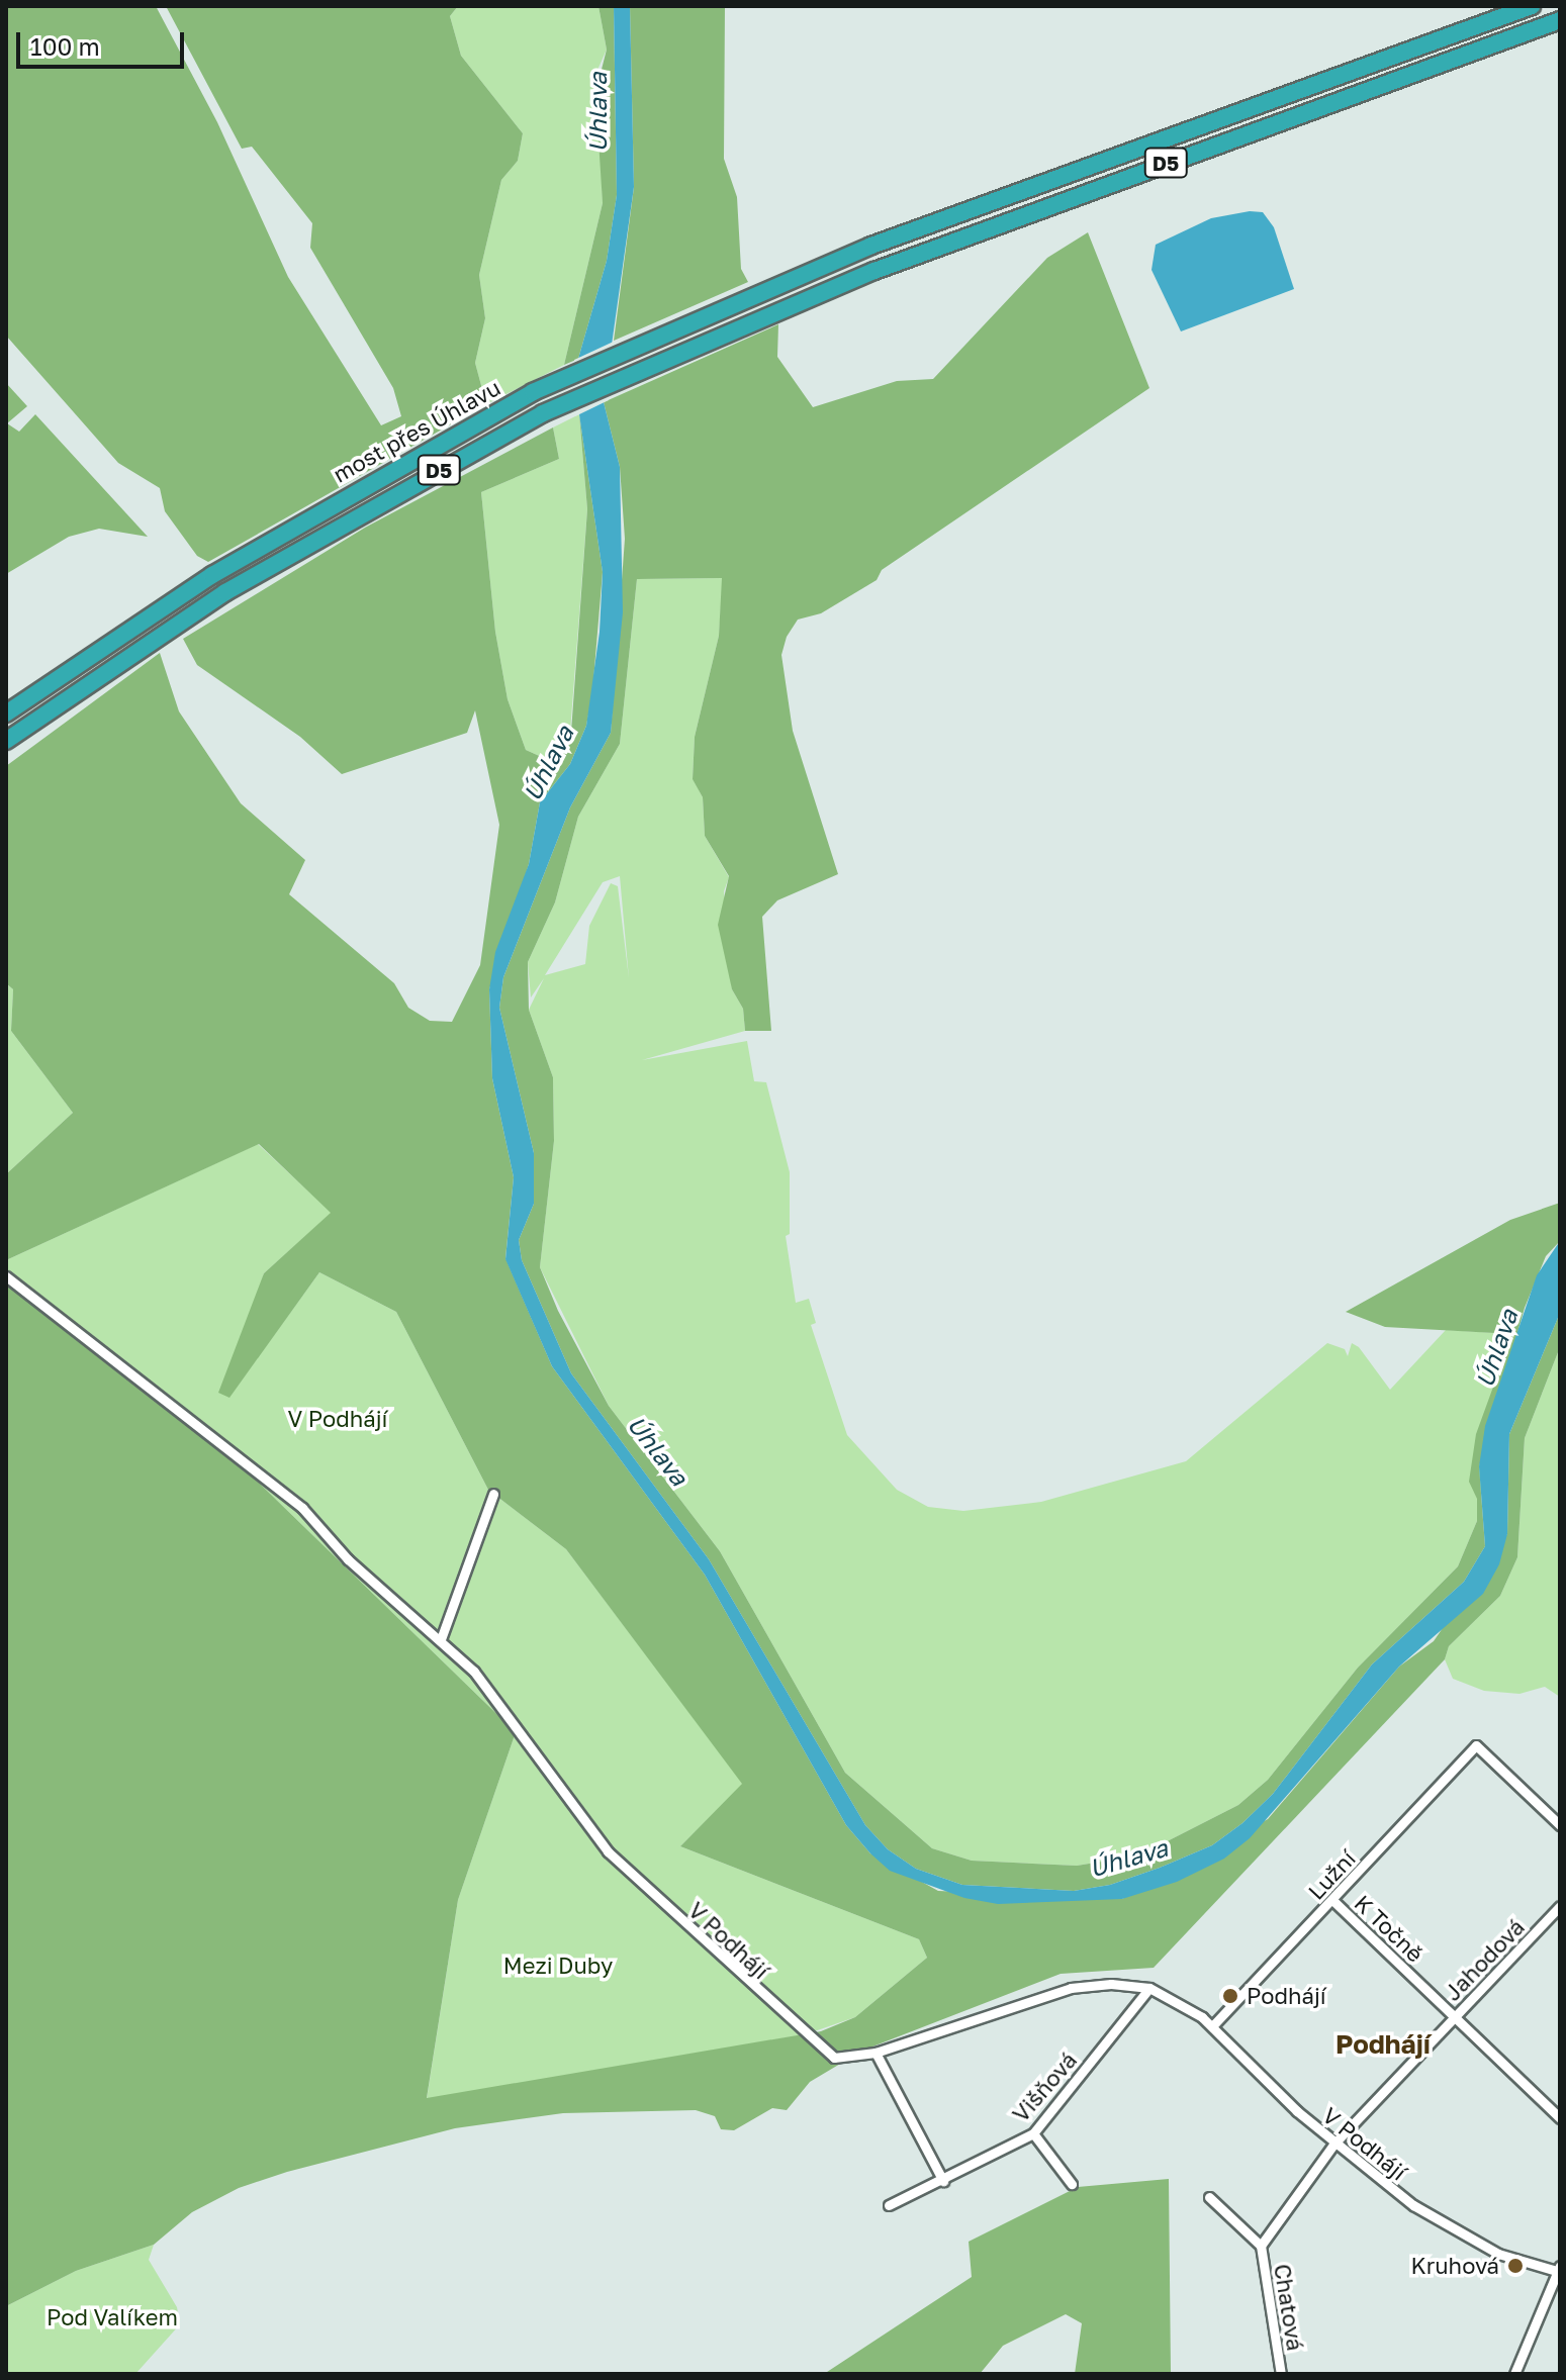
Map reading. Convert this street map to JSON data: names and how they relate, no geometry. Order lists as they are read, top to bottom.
{
  "streets": {
    "highway": ["D5", "most přes Úhlavu"],
    "street": [
      "Lužní",
      "K Točně",
      "V Podhájí",
      "Jahodová",
      "Višňová",
      "Chatová"
    ]
  },
  "crossings": [
    ["Lužní", "K Točně"],
    ["Lužní", "V Podhájí"],
    ["K Točně", "Jahodová"],
    ["V Podhájí", "Jahodová"],
    ["V Podhájí", "Višňová"]
  ],
  "districts": ["Podhájí"],
  "water": ["Úhlava"],
  "parks": ["V Podhájí", "Mezi Duby", "Pod Valíkem"],
  "places": ["Podhájí", "Kruhová"],
  "scale_bar": "100 m"
}
